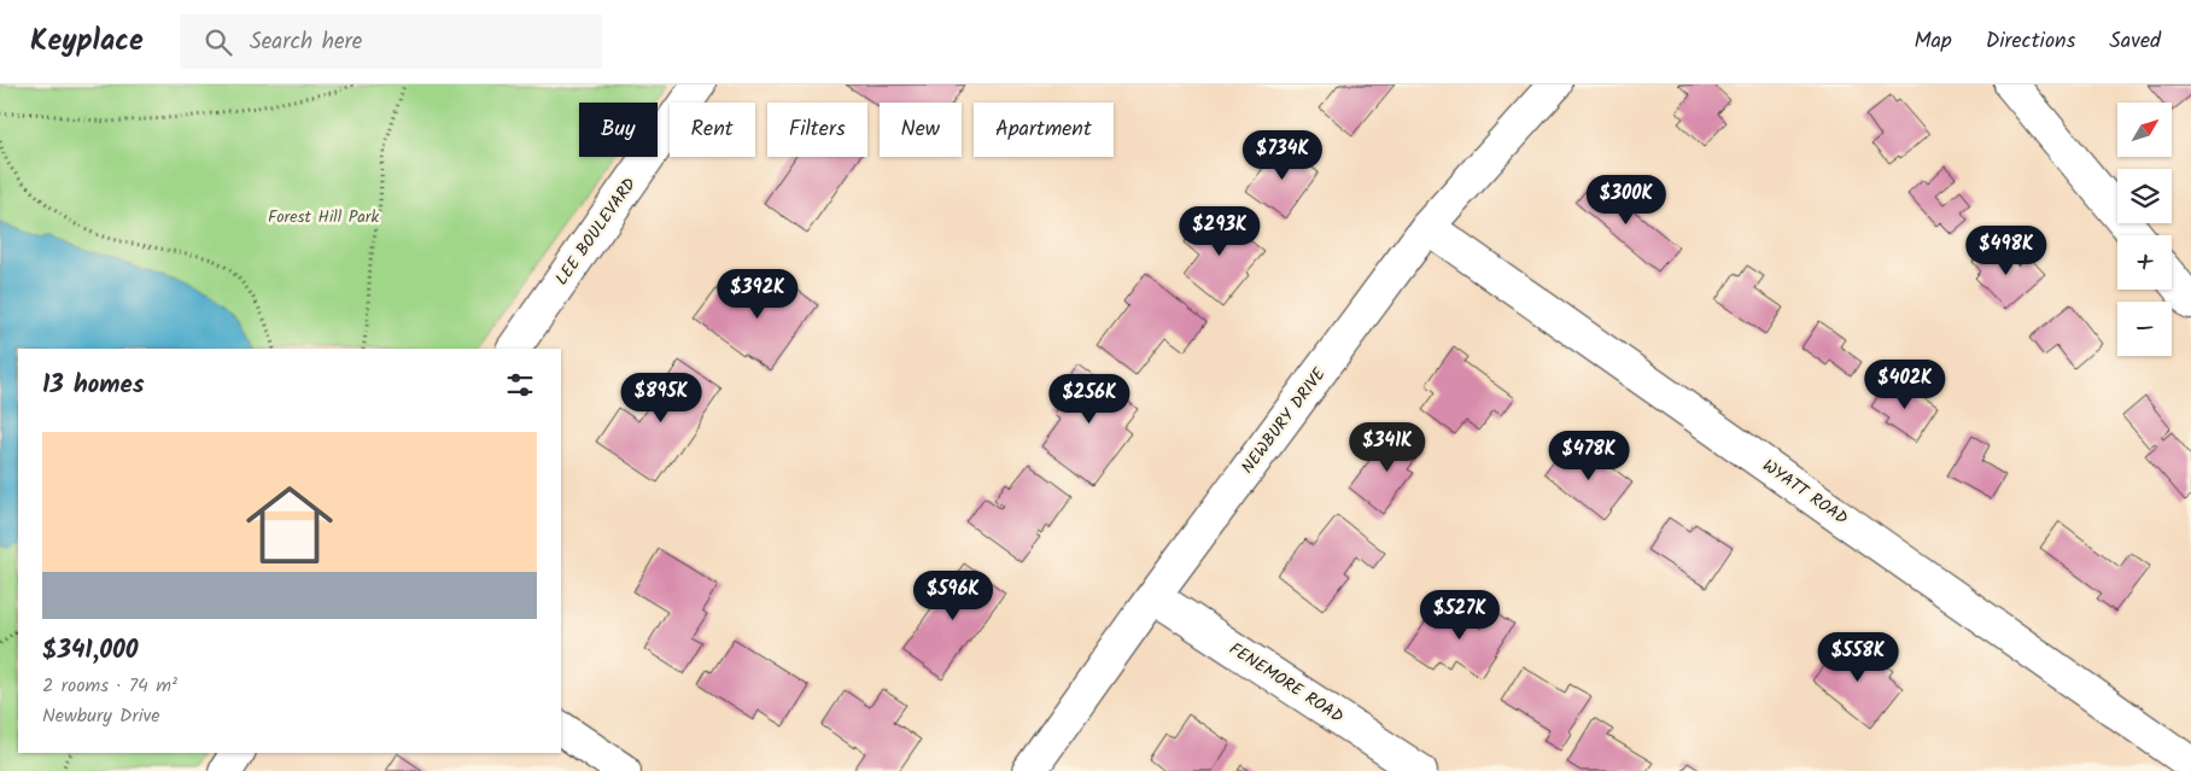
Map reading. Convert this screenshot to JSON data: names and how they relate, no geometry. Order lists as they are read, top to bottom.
{
  "streets": {
    "street": [
      "LEE BOULEVARD",
      "NEWBURY DRIVE",
      "WYATT ROAD",
      "FENEMORE ROAD"
    ]
  },
  "crossings": [
    ["NEWBURY DRIVE", "WYATT ROAD"],
    ["NEWBURY DRIVE", "FENEMORE ROAD"]
  ],
  "parks": ["Forest Hill Park"],
  "north": "top right",
  "page": {
    "header": "Keyplace",
    "search": "Search here",
    "nav": ["Map", "Directions", "Saved"],
    "map_buttons": ["+", "−"],
    "chip": [
      "Buy",
      "Rent",
      "Filters",
      "New",
      "Apartment"
    ],
    "price": [
      "$734K",
      "$300K",
      "$293K",
      "$498K",
      "$392K",
      "$402K",
      "$895K",
      "$256K",
      "$341K",
      "$478K",
      "$596K",
      "$527K",
      "$558K"
    ],
    "heading": "13 homes",
    "list": [
      {
        "name": "$341,000",
        "note": "2 rooms · 74 m² · Newbury Drive"
      }
    ]
  }
}
